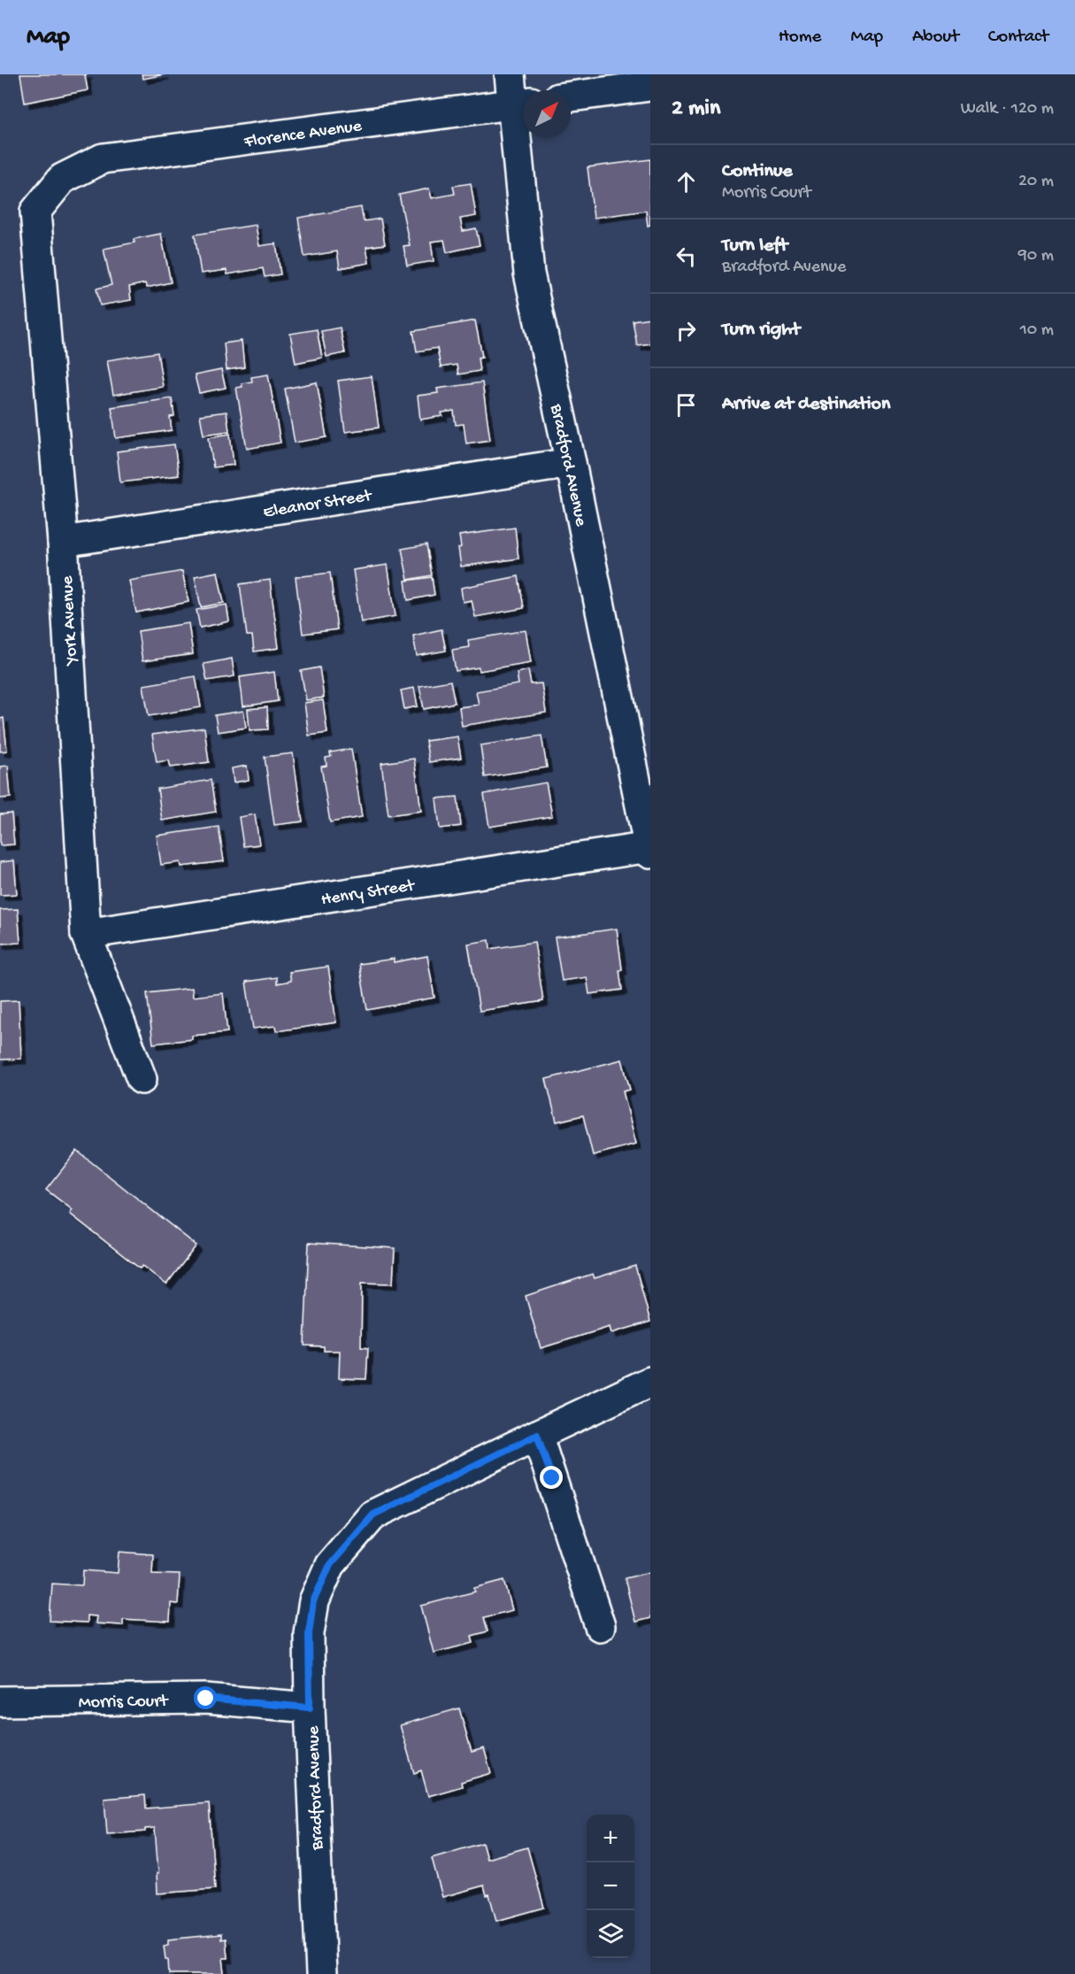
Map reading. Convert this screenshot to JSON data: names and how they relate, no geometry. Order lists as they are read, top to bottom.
{
  "streets": {
    "street": [
      "Florence Avenue",
      "Bradford Avenue",
      "Eleanor Street",
      "York Avenue",
      "Henry Street",
      "Morris Court"
    ]
  },
  "crossings": [
    ["Florence Avenue", "Bradford Avenue"],
    ["Florence Avenue", "York Avenue"],
    ["Bradford Avenue", "Eleanor Street"],
    ["Bradford Avenue", "Henry Street"],
    ["Bradford Avenue", "Morris Court"],
    ["Eleanor Street", "York Avenue"],
    ["York Avenue", "Henry Street"]
  ],
  "north": "top right",
  "page": {
    "header": "Map",
    "nav": [
      "Home",
      "Map",
      "About",
      "Contact"
    ],
    "heading": ["2 min", "Walk · 120 m"],
    "list": [
      ["Continue", "Morris Court", "20 m"],
      ["Turn left", "Bradford Avenue", "90 m"],
      ["Turn right", "10 m"],
      "Arrive at destination"
    ],
    "map_buttons": ["+", "−"]
  }
}
